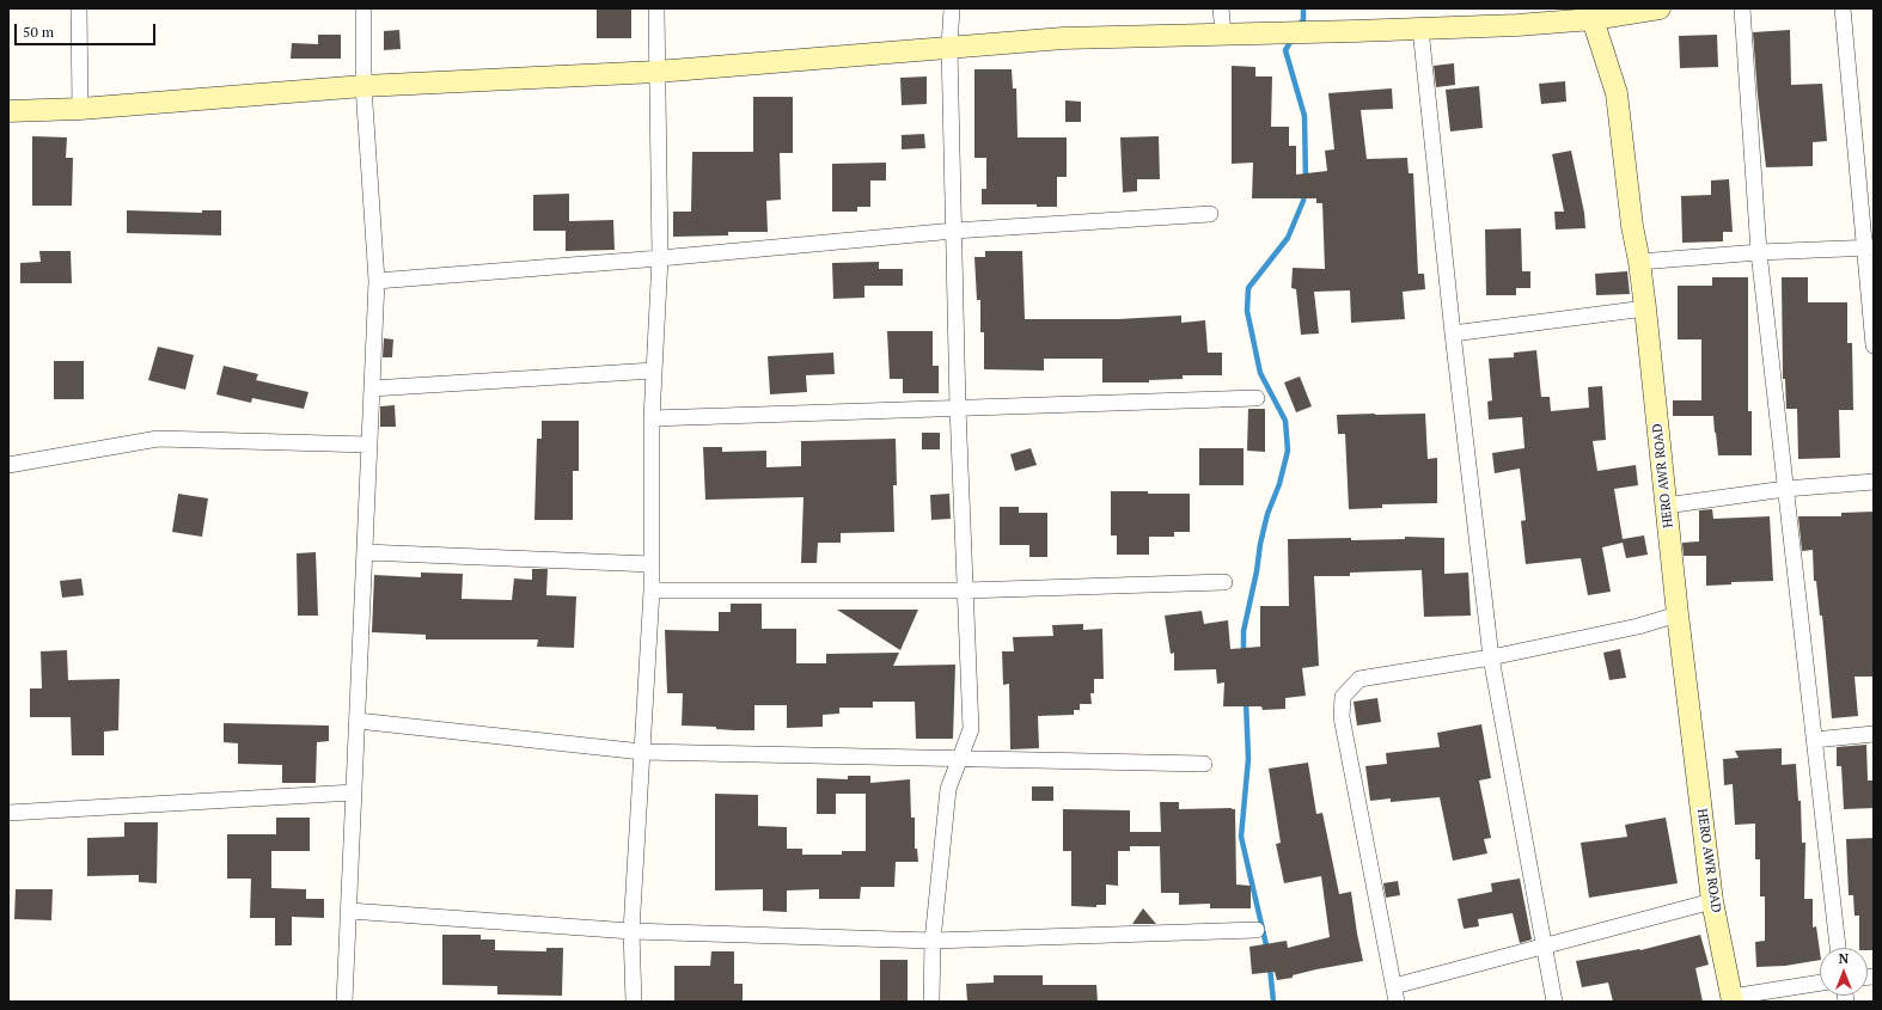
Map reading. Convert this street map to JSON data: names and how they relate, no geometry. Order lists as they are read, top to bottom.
{
  "streets": {
    "main road": ["HERO AWR ROAD"]
  },
  "scale_bar": "50 m",
  "north": "top"
}
